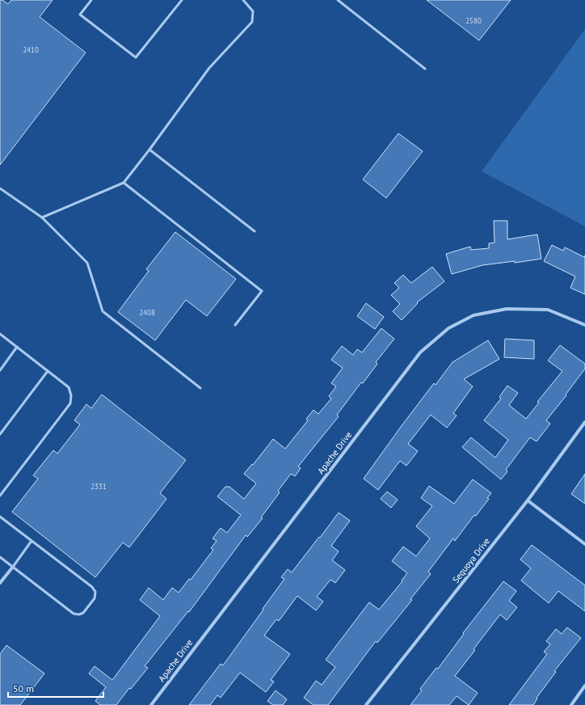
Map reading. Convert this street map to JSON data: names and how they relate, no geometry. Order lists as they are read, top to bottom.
{
  "streets": {
    "street": ["Apache Drive", "Sequoya Drive"]
  },
  "house_numbers": [
    "2580",
    "2410",
    "2408",
    "2331"
  ],
  "scale_bar": "50 m"
}
